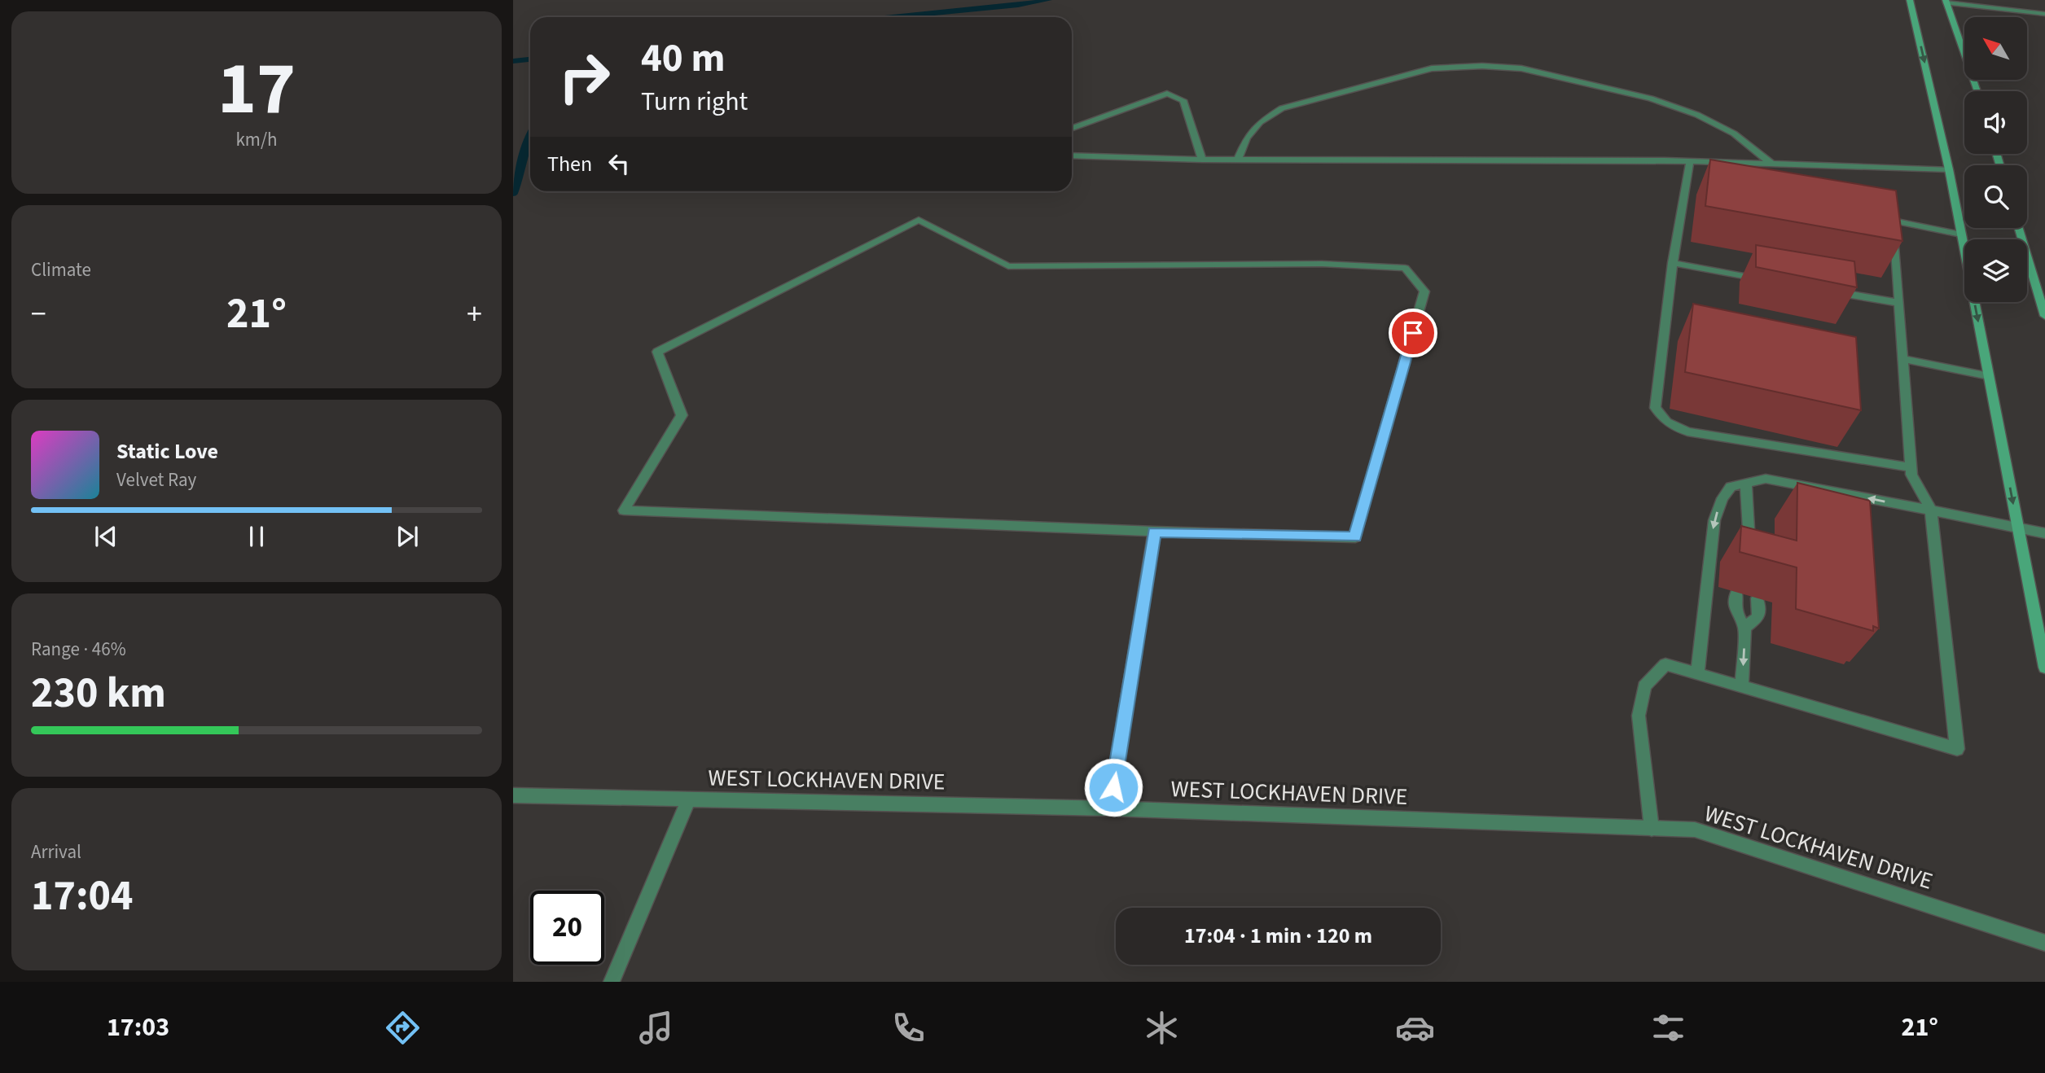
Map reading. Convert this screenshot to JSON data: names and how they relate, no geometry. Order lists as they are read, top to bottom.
{
  "streets": {
    "street": ["WEST LOCKHAVEN DRIVE"]
  },
  "north": "top left",
  "page": {
    "tile": [
      ["17", "km/h"],
      "Climate",
      ["Range · 46%", "230 km"],
      ["Arrival", "17:04"]
    ],
    "turn": ["40 m", "Turn right"],
    "then": "Then",
    "heat": ["−", "21°", "+"],
    "song": ["Static Love", "Velvet Ray"],
    "limit": "20",
    "trip": "17:04 · 1 min · 120 m",
    "tabs": ["17:03", "21°"]
  }
}
